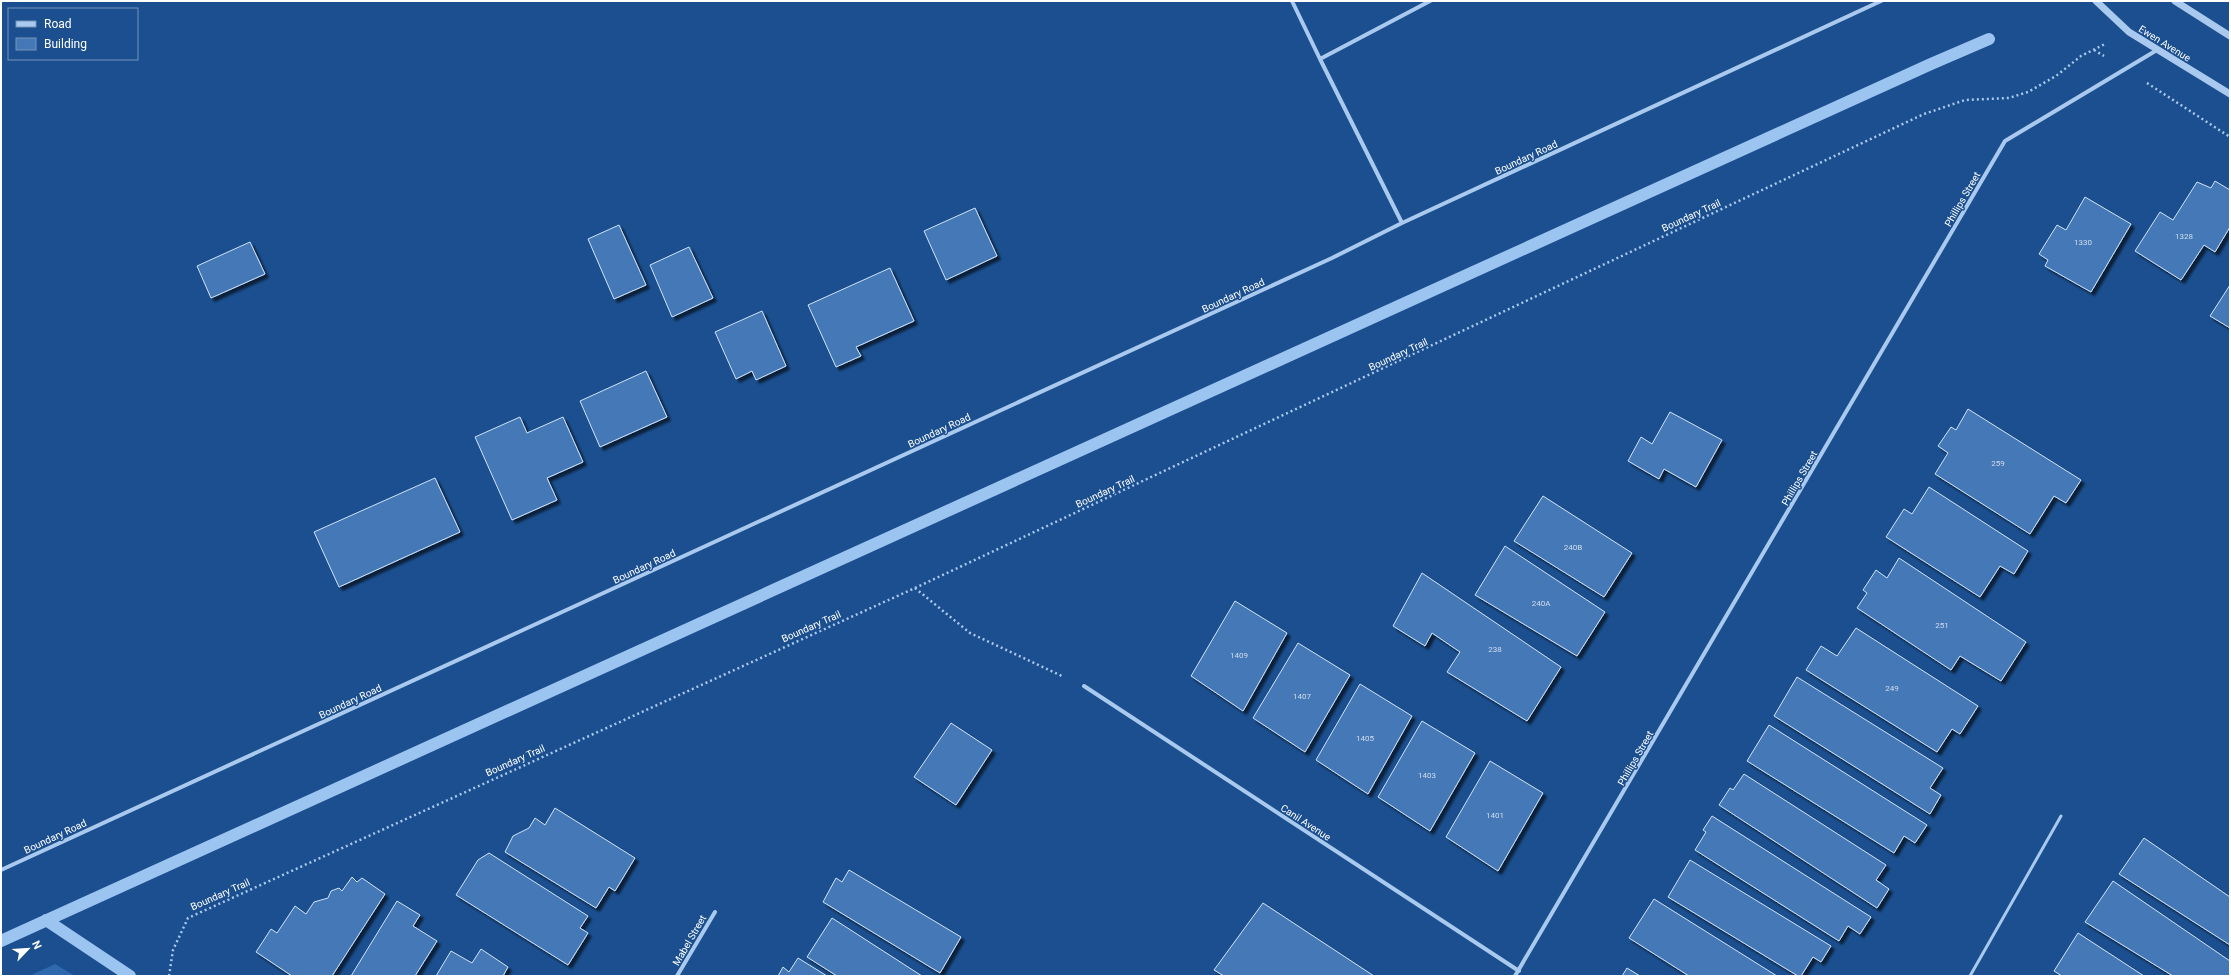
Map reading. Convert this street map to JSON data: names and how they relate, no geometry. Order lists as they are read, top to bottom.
{
  "streets": {
    "street": [
      "Ewen Avenue",
      "Boundary Road",
      "Phillips Street",
      "Canil Avenue",
      "Mabel Street"
    ],
    "path": ["Boundary Trail"]
  },
  "crossings": [
    ["Ewen Avenue", "Phillips Street"],
    ["Phillips Street", "Canil Avenue"]
  ],
  "house_numbers": [
    "1328",
    "1330",
    "259",
    "240B",
    "240A",
    "251",
    "238",
    "1409",
    "249",
    "1407",
    "1405",
    "1403",
    "1401"
  ],
  "legend": ["Road", "Building"],
  "north": "top right"
}
